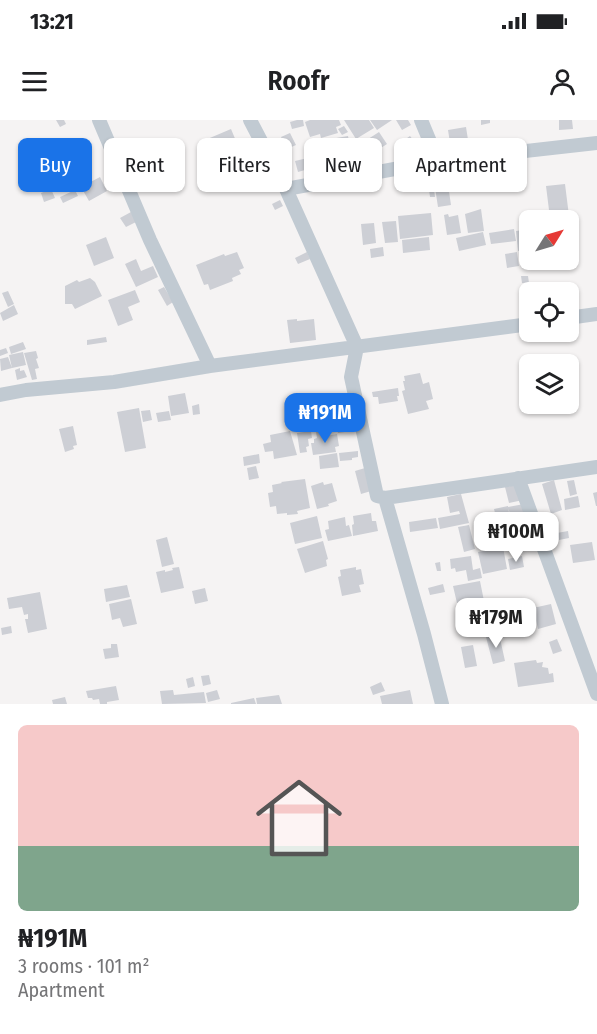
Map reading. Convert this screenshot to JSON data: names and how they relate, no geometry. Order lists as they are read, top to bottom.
{
  "north": "top right",
  "page": {
    "status": "13:21",
    "header": "Roofr",
    "chip": [
      "Buy",
      "Rent",
      "Filters",
      "New",
      "Apartment"
    ],
    "price": ["₦191M", "₦100M", "₦179M"],
    "list": [
      {
        "name": "₦191M",
        "note": "3 rooms · 101 m² · Apartment"
      }
    ]
  }
}
